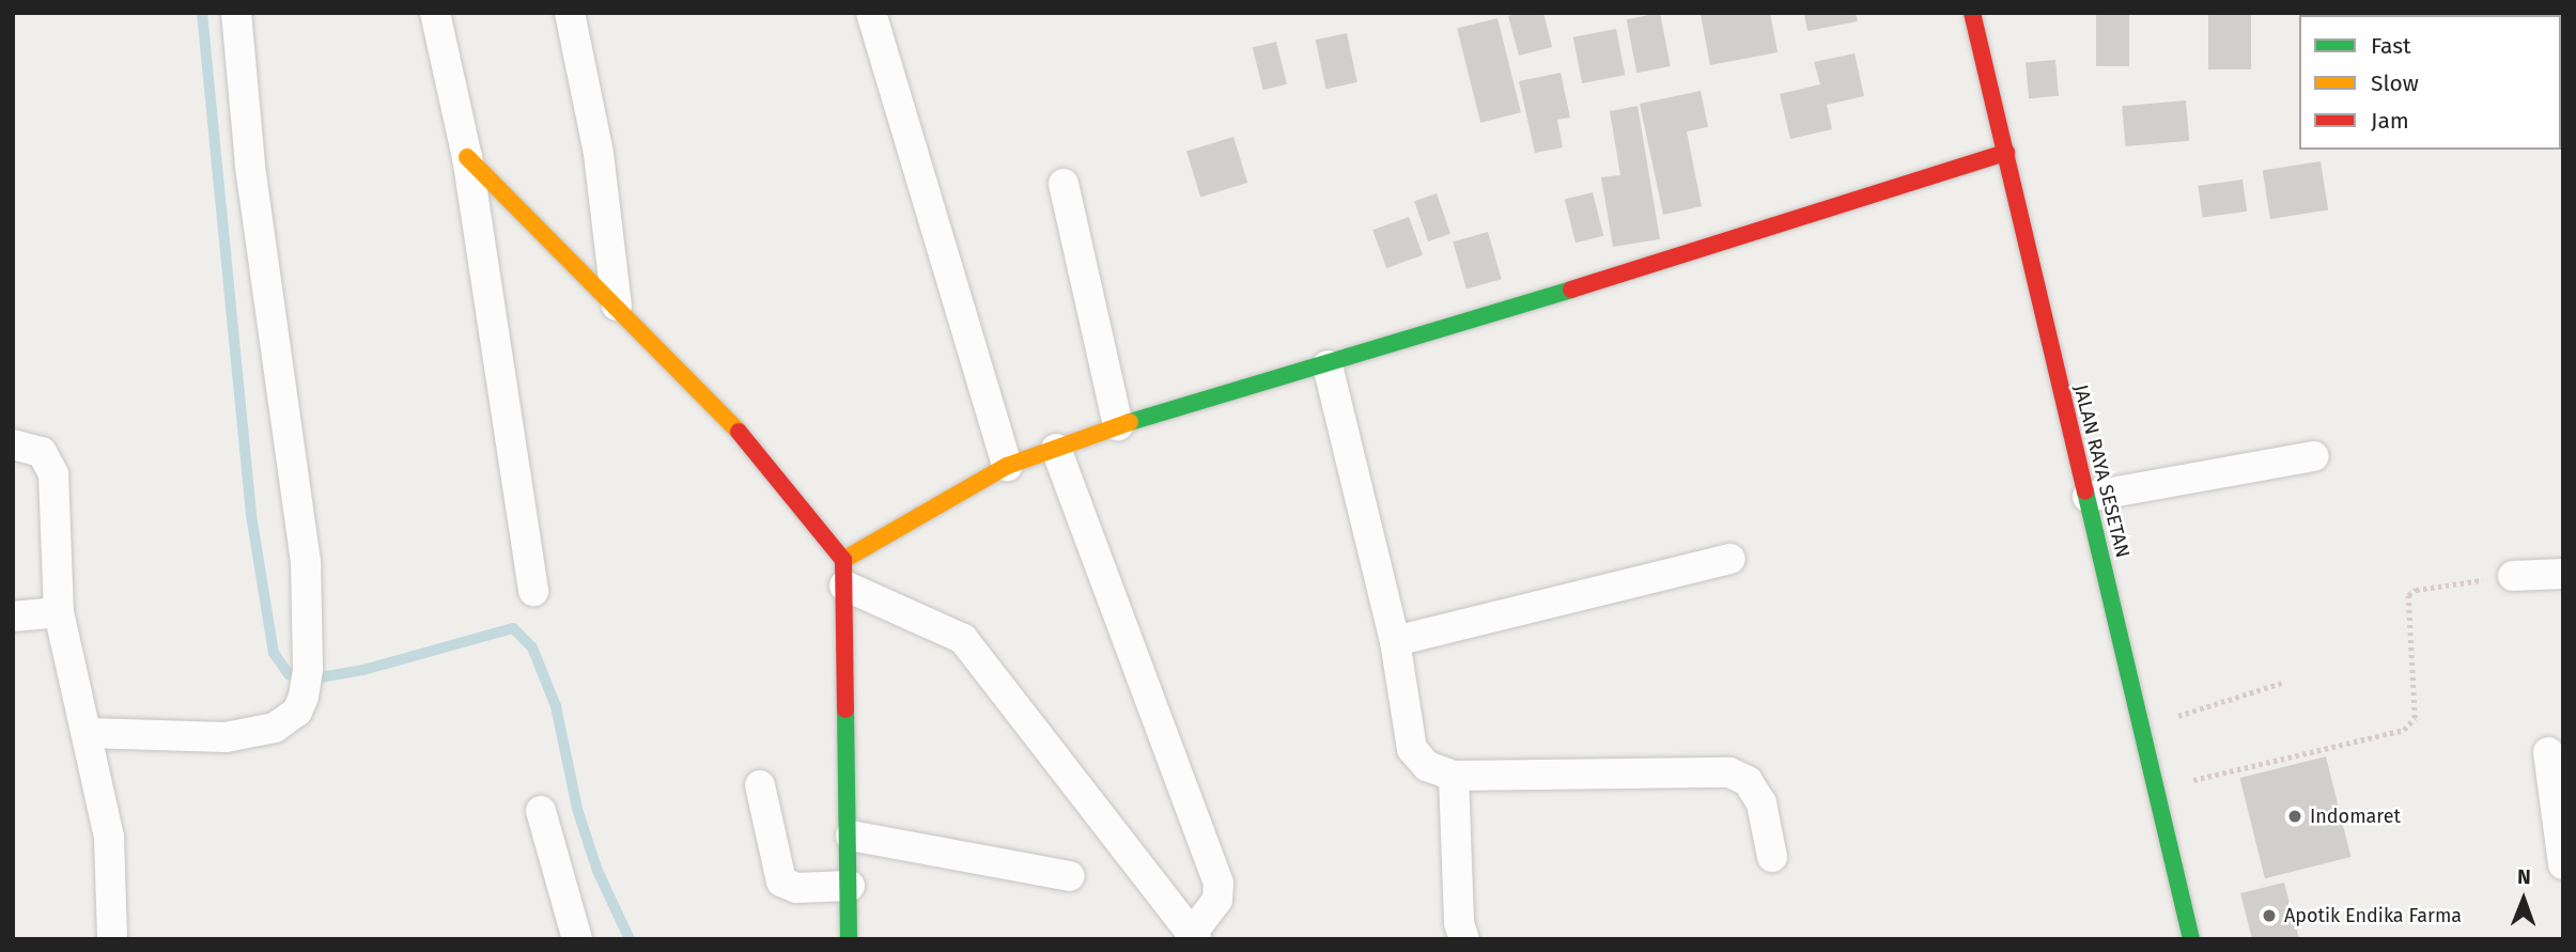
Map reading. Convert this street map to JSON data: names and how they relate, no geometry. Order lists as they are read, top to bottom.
{
  "streets": {
    "street": ["JALAN RAYA SESETAN"]
  },
  "places": ["Indomaret", "Apotik Endika Farma"],
  "legend": ["Fast", "Slow", "Jam"],
  "north": "top"
}
